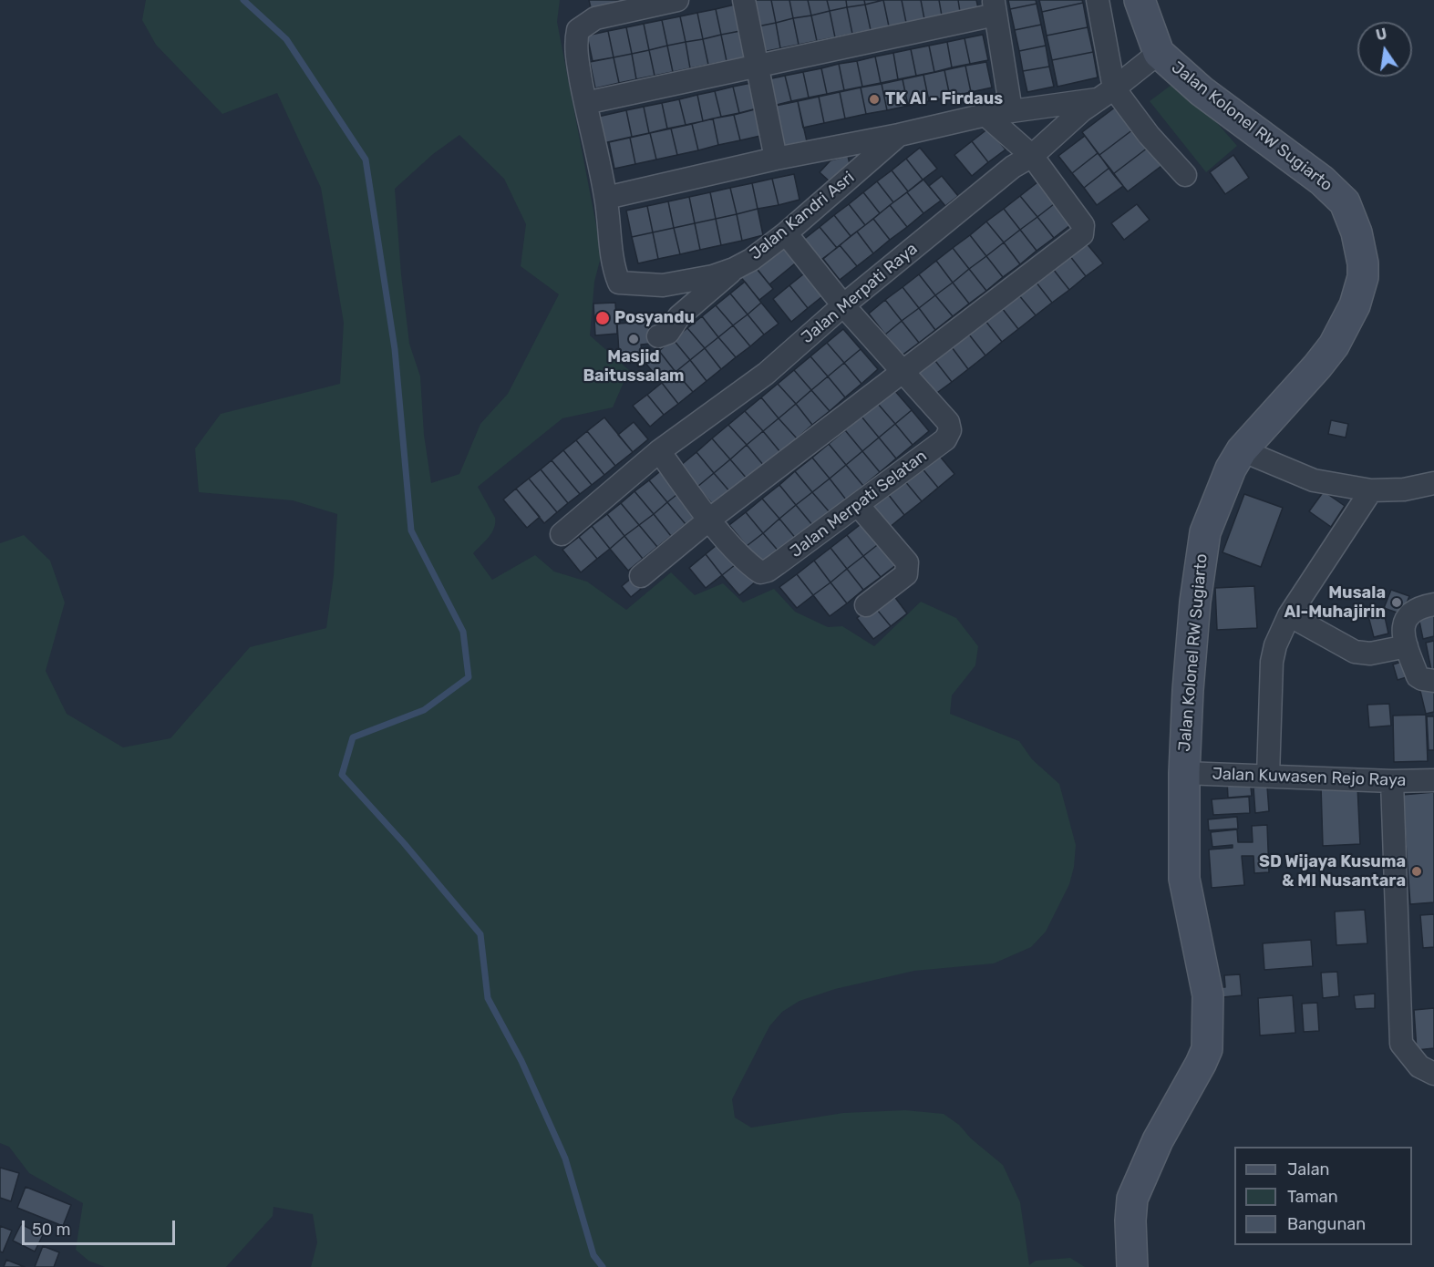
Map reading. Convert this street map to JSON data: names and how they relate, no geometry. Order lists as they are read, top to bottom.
{
  "streets": {
    "main road": ["Jalan Kolonel RW Sugiarto"],
    "street": [
      "Jalan Kandri Asri",
      "Jalan Merpati Raya",
      "Jalan Merpati Selatan",
      "Jalan Kuwasen Rejo Raya"
    ]
  },
  "crossings": [
    ["Jalan Kolonel RW Sugiarto", "Jalan Merpati Raya"],
    ["Jalan Kolonel RW Sugiarto", "Jalan Kuwasen Rejo Raya"],
    ["Jalan Kandri Asri", "Jalan Merpati Raya"],
    ["Jalan Kandri Asri", "Jalan Merpati Selatan"],
    ["Jalan Merpati Raya", "Jalan Merpati Selatan"]
  ],
  "places": [
    "TK Al - Firdaus",
    "Posyandu",
    "Masjid Baitussalam",
    "Musala Al-Muhajirin",
    "SD Wijaya Kusuma & MI Nusantara"
  ],
  "legend": ["Jalan", "Taman", "Bangunan"],
  "scale_bar": "50 m",
  "north": "top"
}
